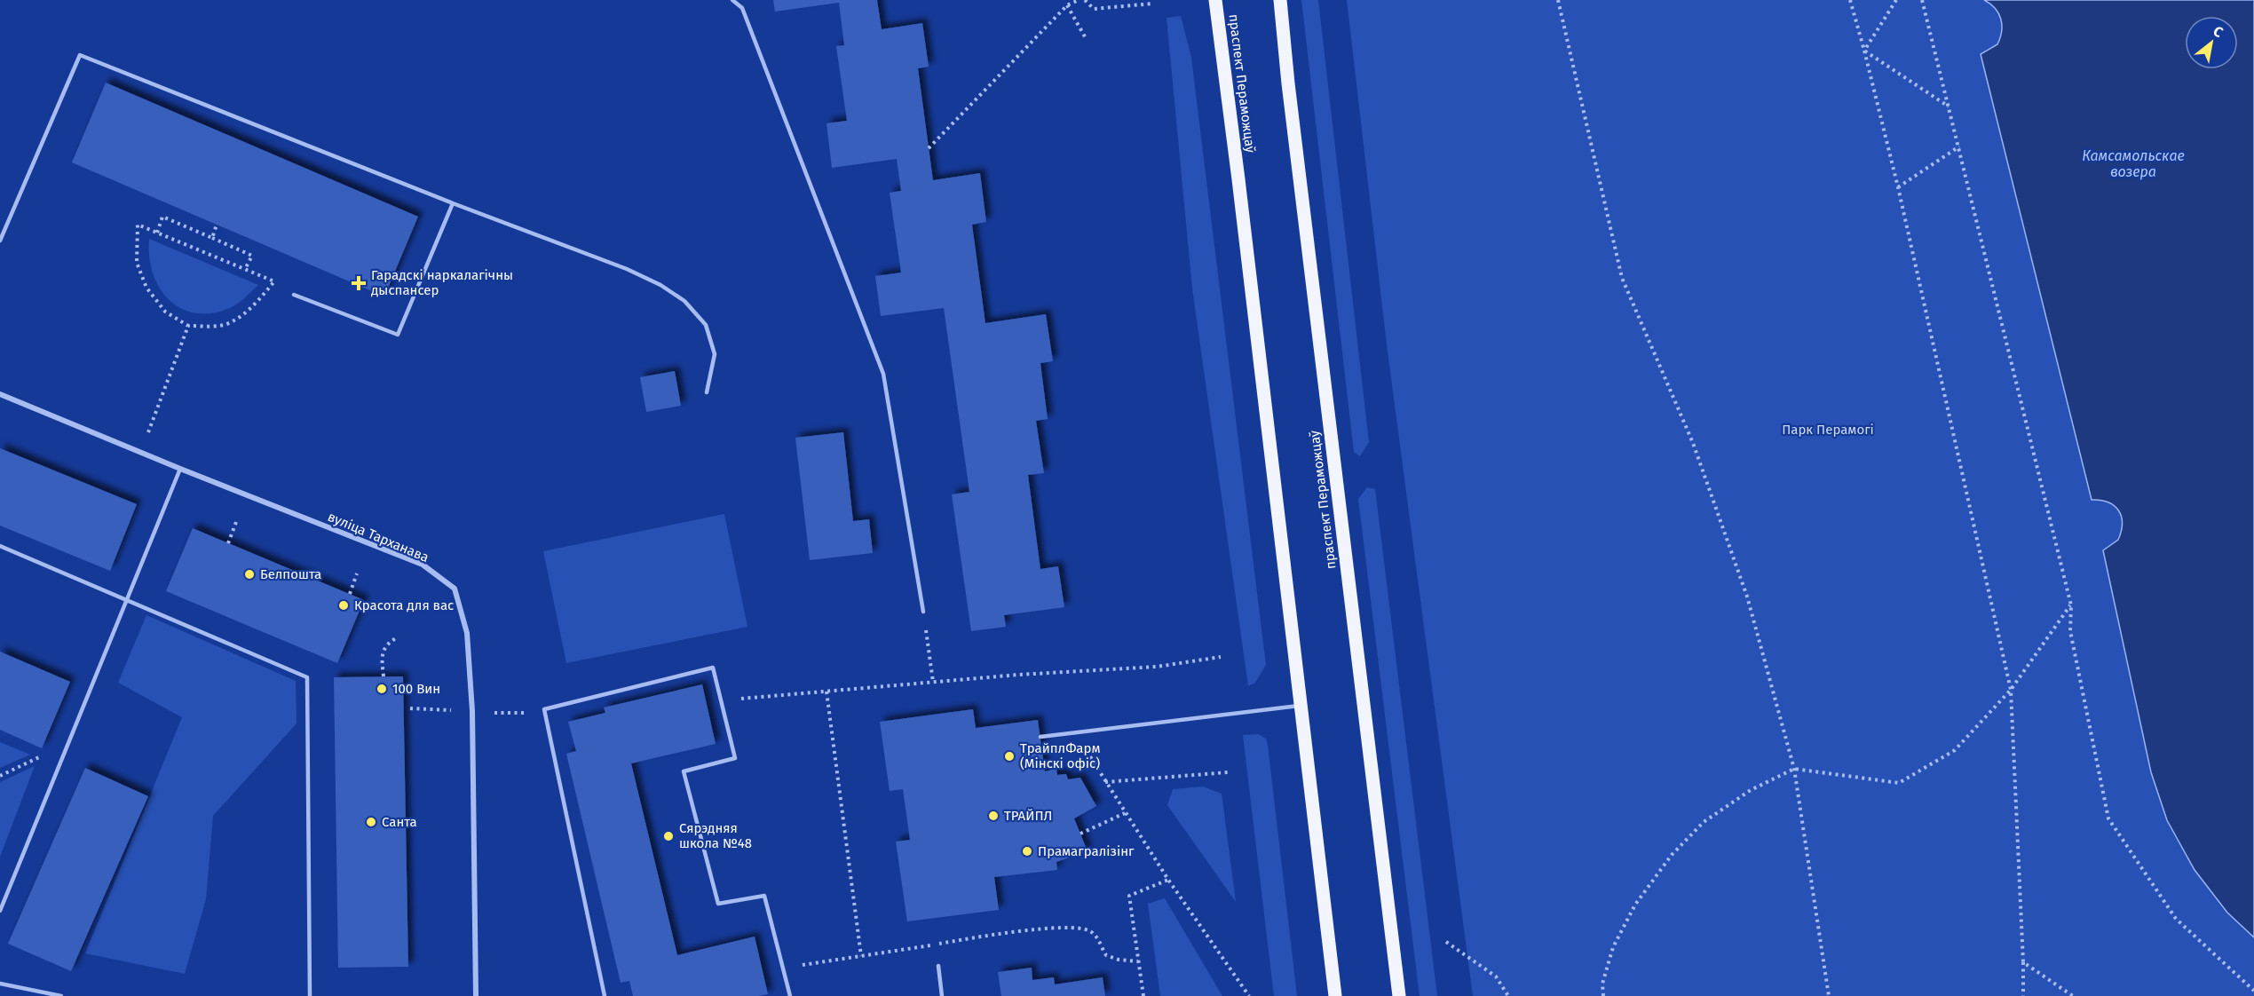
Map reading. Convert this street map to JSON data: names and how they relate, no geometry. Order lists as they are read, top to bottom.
{
  "streets": {
    "main road": ["праспект Пераможцаў"],
    "street": ["вуліца Тарханава"]
  },
  "water": ["Камсамольскае возера"],
  "parks": ["Парк Перамогі"],
  "places": {
    "health": ["Гарадскі наркалагічны дыспансер"],
    "other": [
      "Белпошта",
      "Красота для вас",
      "100 Вин",
      "ТрайплФарм (Мінскі офіс)",
      "ТРАЙПЛ",
      "Санта",
      "Сярэдняя школа №48",
      "Прамагралізінг"
    ]
  },
  "north": "top right"
}
